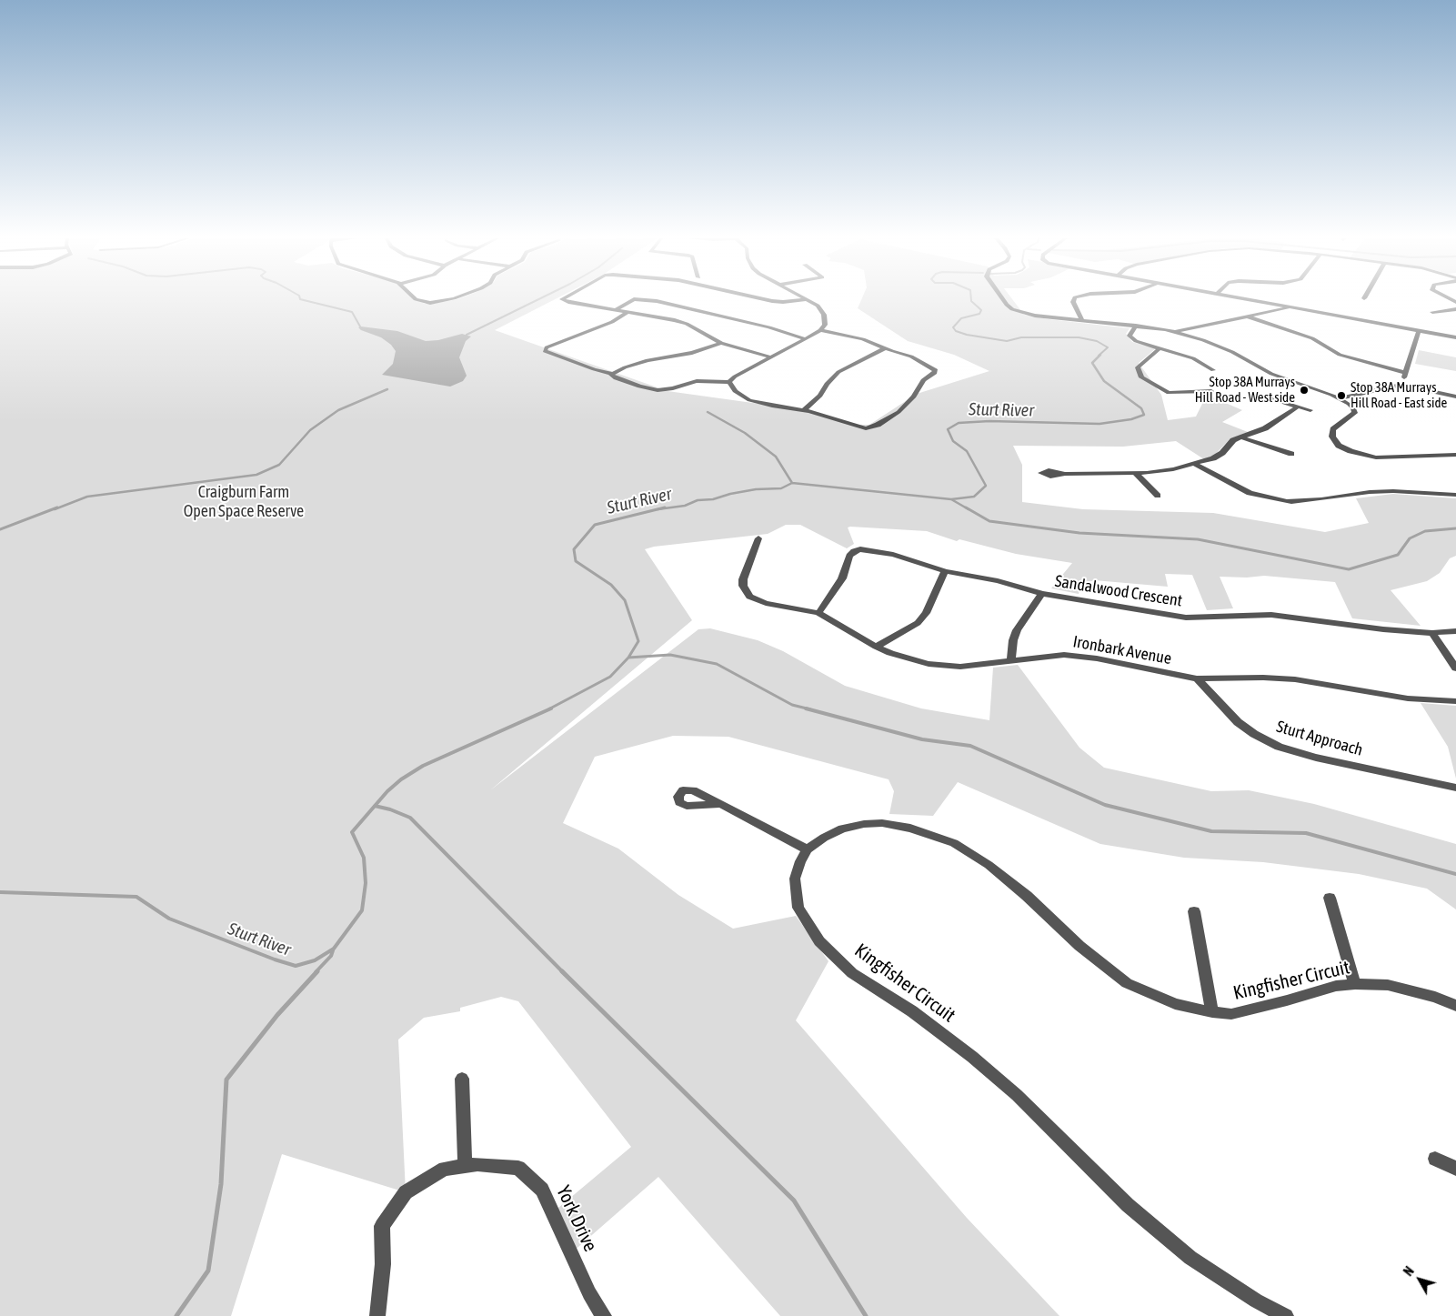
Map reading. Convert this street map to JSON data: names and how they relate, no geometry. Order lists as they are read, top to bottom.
{
  "streets": {
    "street": [
      "Sandalwood Crescent",
      "Ironbark Avenue",
      "Sturt Approach",
      "Kingfisher Circuit",
      "York Drive"
    ]
  },
  "crossings": [
    ["Sandalwood Crescent", "Ironbark Avenue"],
    ["Ironbark Avenue", "Sturt Approach"]
  ],
  "water": ["Sturt River"],
  "parks": ["Craigburn Farm Open Space Reserve"],
  "places": ["Stop 38A Murrays Hill Road - West side", "Stop 38A Murrays Hill Road - East side"],
  "north": "top left"
}
